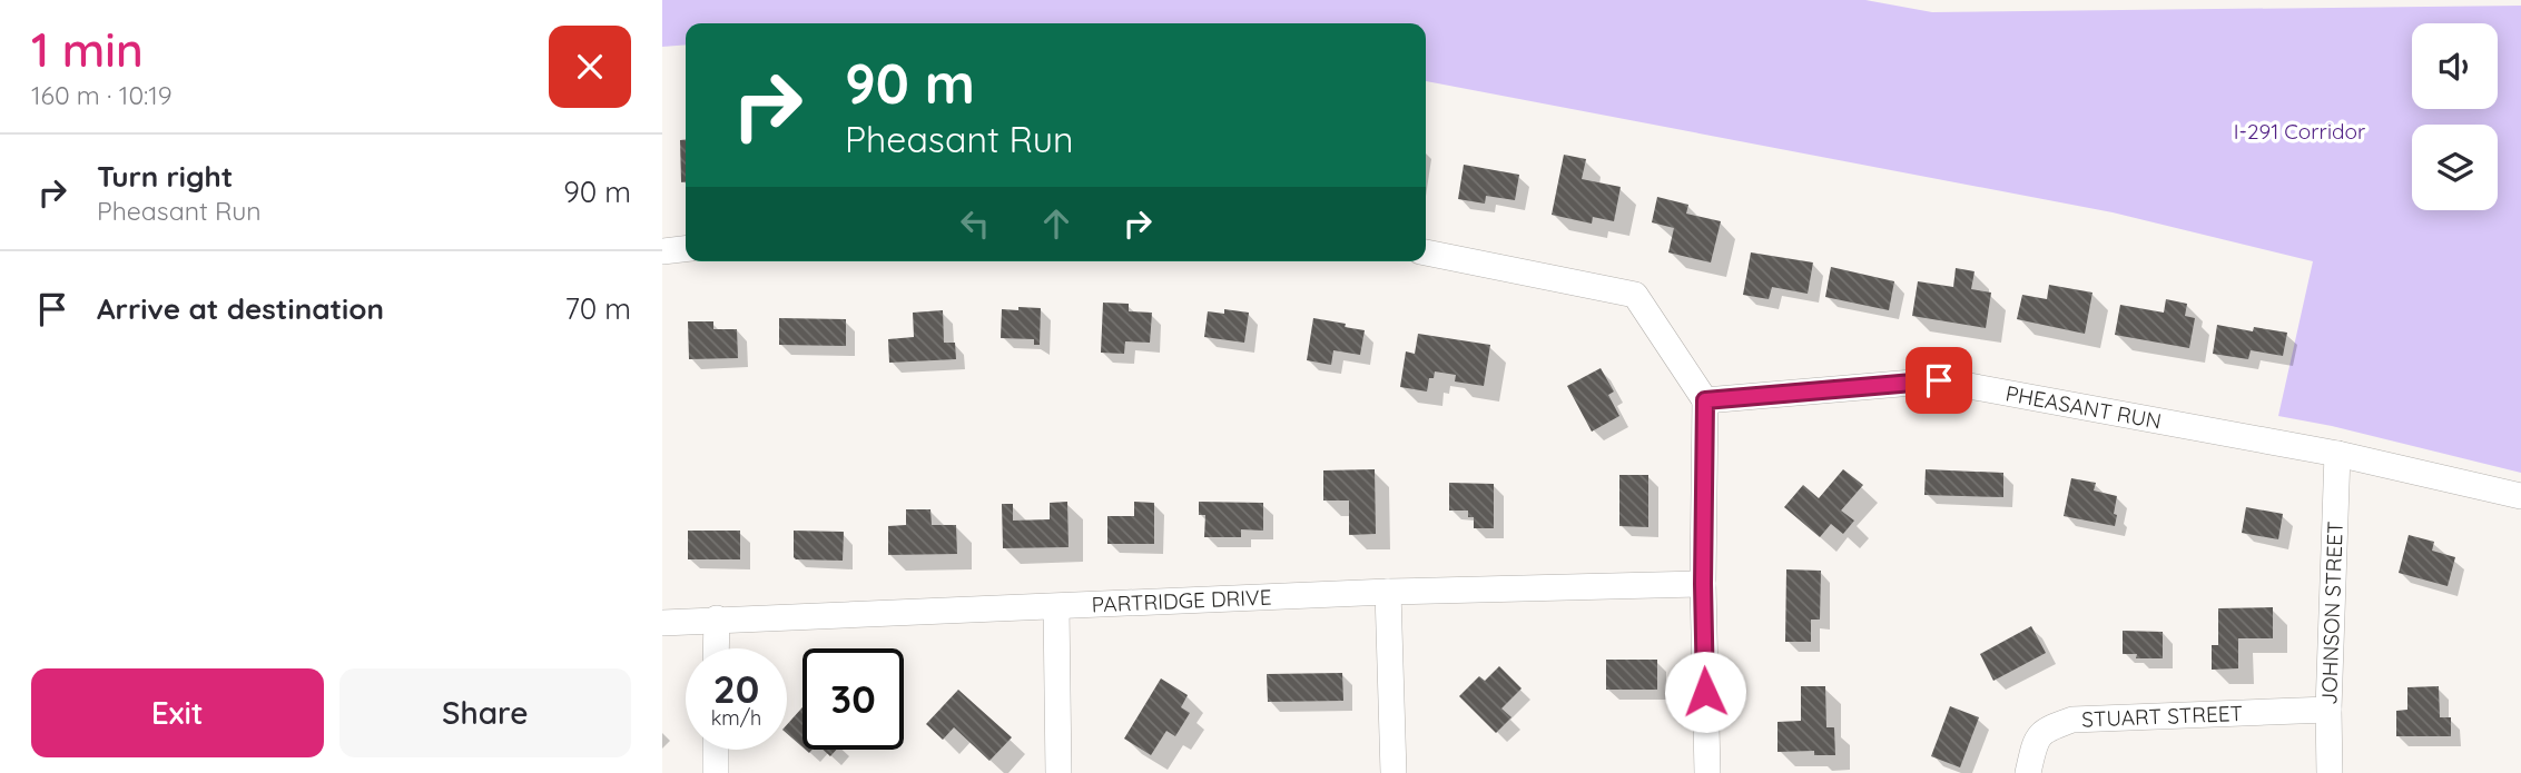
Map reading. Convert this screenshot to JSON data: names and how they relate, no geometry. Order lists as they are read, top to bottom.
{
  "streets": {
    "street": [
      "PHEASANT RUN",
      "PARTRIDGE DRIVE",
      "JOHNSON STREET",
      "STUART STREET"
    ]
  },
  "crossings": [
    ["PHEASANT RUN", "JOHNSON STREET"],
    ["JOHNSON STREET", "STUART STREET"]
  ],
  "parks": ["I-291 Corridor"],
  "page": {
    "heading": ["1 min", "160 m · 10:19"],
    "turn": ["90 m", "Pheasant Run"],
    "list": [
      {
        "name": "Turn right",
        "note": "Pheasant Run",
        "value": "90 m"
      },
      {
        "name": "Arrive at destination",
        "value": "70 m"
      }
    ],
    "speed": "20 km/h",
    "limit": "30",
    "buttons": ["Exit", "Share"]
  }
}
